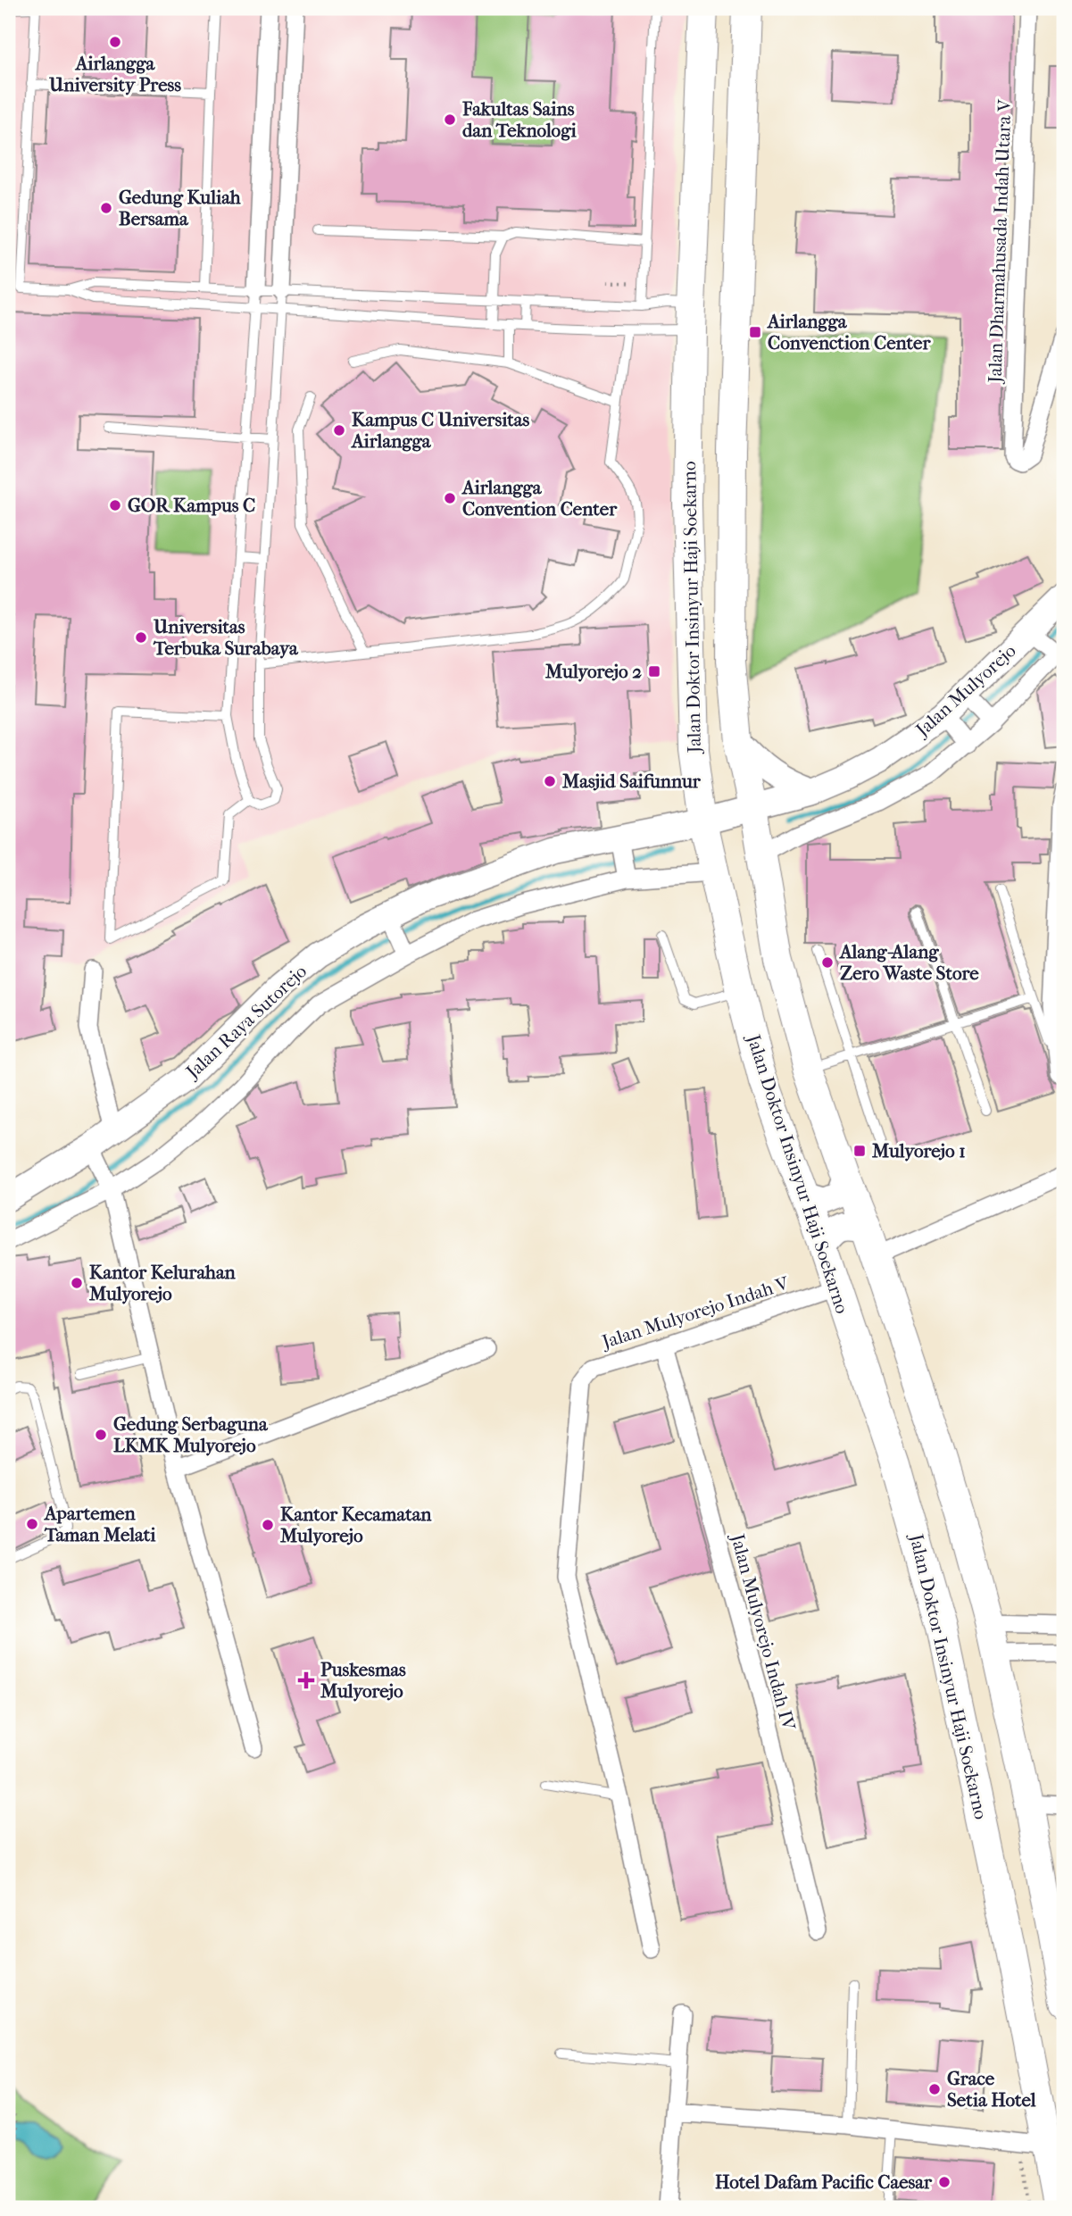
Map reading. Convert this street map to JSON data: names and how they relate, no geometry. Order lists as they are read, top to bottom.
{
  "streets": {
    "main road": ["Jalan Doktor Insinyur Haji Soekarno", "Jalan Mulyorejo", "Jalan Raya Sutorejo"],
    "street": ["Jalan Dharmahusada Indah Utara V", "Jalan Mulyorejo Indah V", "Jalan Mulyorejo Indah IV"]
  },
  "crossings": [
    ["Jalan Doktor Insinyur Haji Soekarno", "Jalan Mulyorejo"],
    ["Jalan Doktor Insinyur Haji Soekarno", "Jalan Raya Sutorejo"],
    ["Jalan Doktor Insinyur Haji Soekarno", "Jalan Mulyorejo Indah V"],
    ["Jalan Mulyorejo", "Jalan Raya Sutorejo"],
    ["Jalan Mulyorejo Indah V", "Jalan Mulyorejo Indah IV"]
  ],
  "places": {
    "other": [
      "Airlangga University Press",
      "Fakultas Sains dan Teknologi",
      "Gedung Kuliah Bersama",
      "Kampus C Universitas Airlangga",
      "Airlangga Convention Center",
      "GOR Kampus C",
      "Universitas Terbuka Surabaya",
      "Masjid Saifunnur",
      "Alang-Alang Zero Waste Store",
      "Kantor Kelurahan Mulyorejo",
      "Gedung Serbaguna LKMK Mulyorejo",
      "Apartemen Taman Melati",
      "Kantor Kecamatan Mulyorejo",
      "Grace Setia Hotel",
      "Hotel Dafam Pacific Caesar"
    ],
    "transit": ["Airlangga Convenction Center", "Mulyorejo 2", "Mulyorejo 1"],
    "health": ["Puskesmas Mulyorejo"]
  }
}
